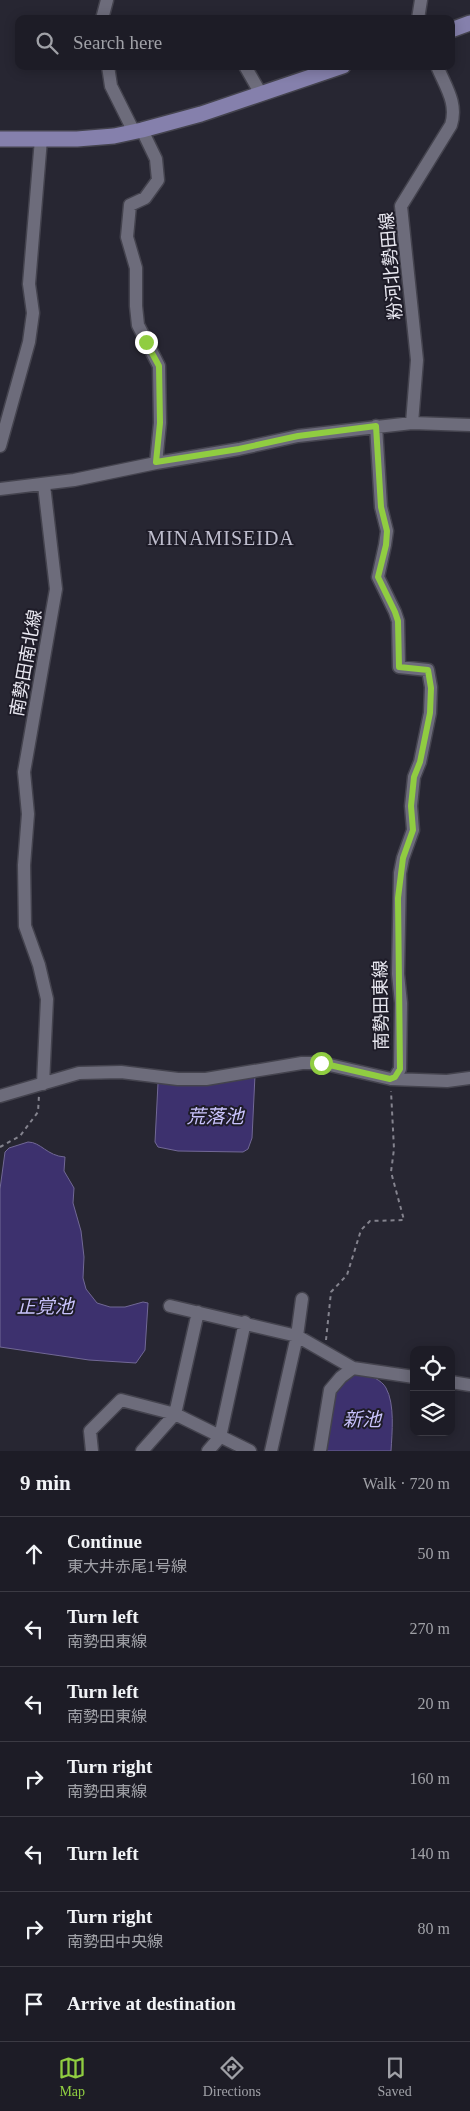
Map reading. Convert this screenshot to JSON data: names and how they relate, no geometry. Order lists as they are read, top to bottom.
{
  "streets": {
    "street": ["粉河北勢田線", "南勢田南北線", "南勢田東線"]
  },
  "districts": ["MINAMISEIDA"],
  "water": ["荒落池", "正覚池", "新池"],
  "page": {
    "search": "Search here",
    "heading": ["9 min", "Walk · 720 m"],
    "list": [
      ["Continue", "東大井赤尾1号線", "50 m"],
      ["Turn left", "南勢田東線", "270 m"],
      ["Turn left", "南勢田東線", "20 m"],
      ["Turn right", "南勢田東線", "160 m"],
      ["Turn left", "140 m"],
      ["Turn right", "南勢田中央線", "80 m"],
      "Arrive at destination"
    ],
    "nav": ["Map", "Directions", "Saved"]
  }
}
